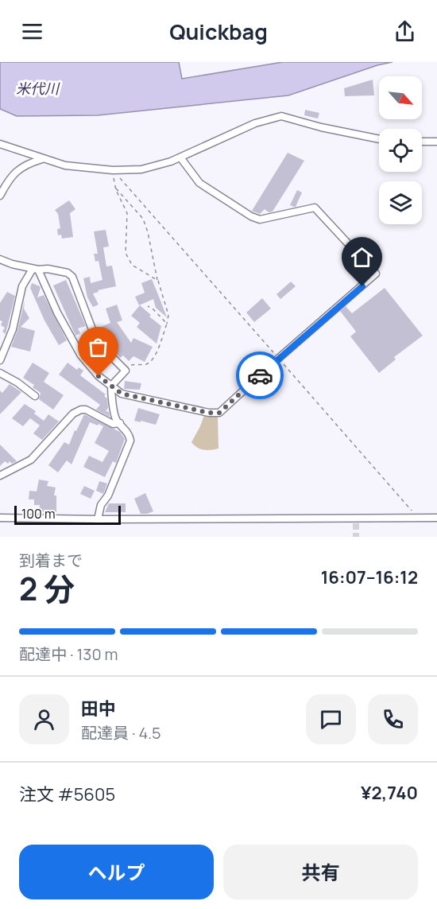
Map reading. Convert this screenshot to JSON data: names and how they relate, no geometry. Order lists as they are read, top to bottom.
{
  "water": ["米代川"],
  "scale_bar": "100 m",
  "north": "bottom right",
  "page": {
    "header": "Quickbag",
    "scale": "100 m",
    "heading": ["2 分", "到着まで", "16:07–16:12"],
    "panel": [
      "田中",
      "配達員 · 4.5",
      "注文 #5605",
      "¥2,740"
    ],
    "bar": "配達中 · 130 m",
    "buttons": ["ヘルプ", "共有"]
  }
}
